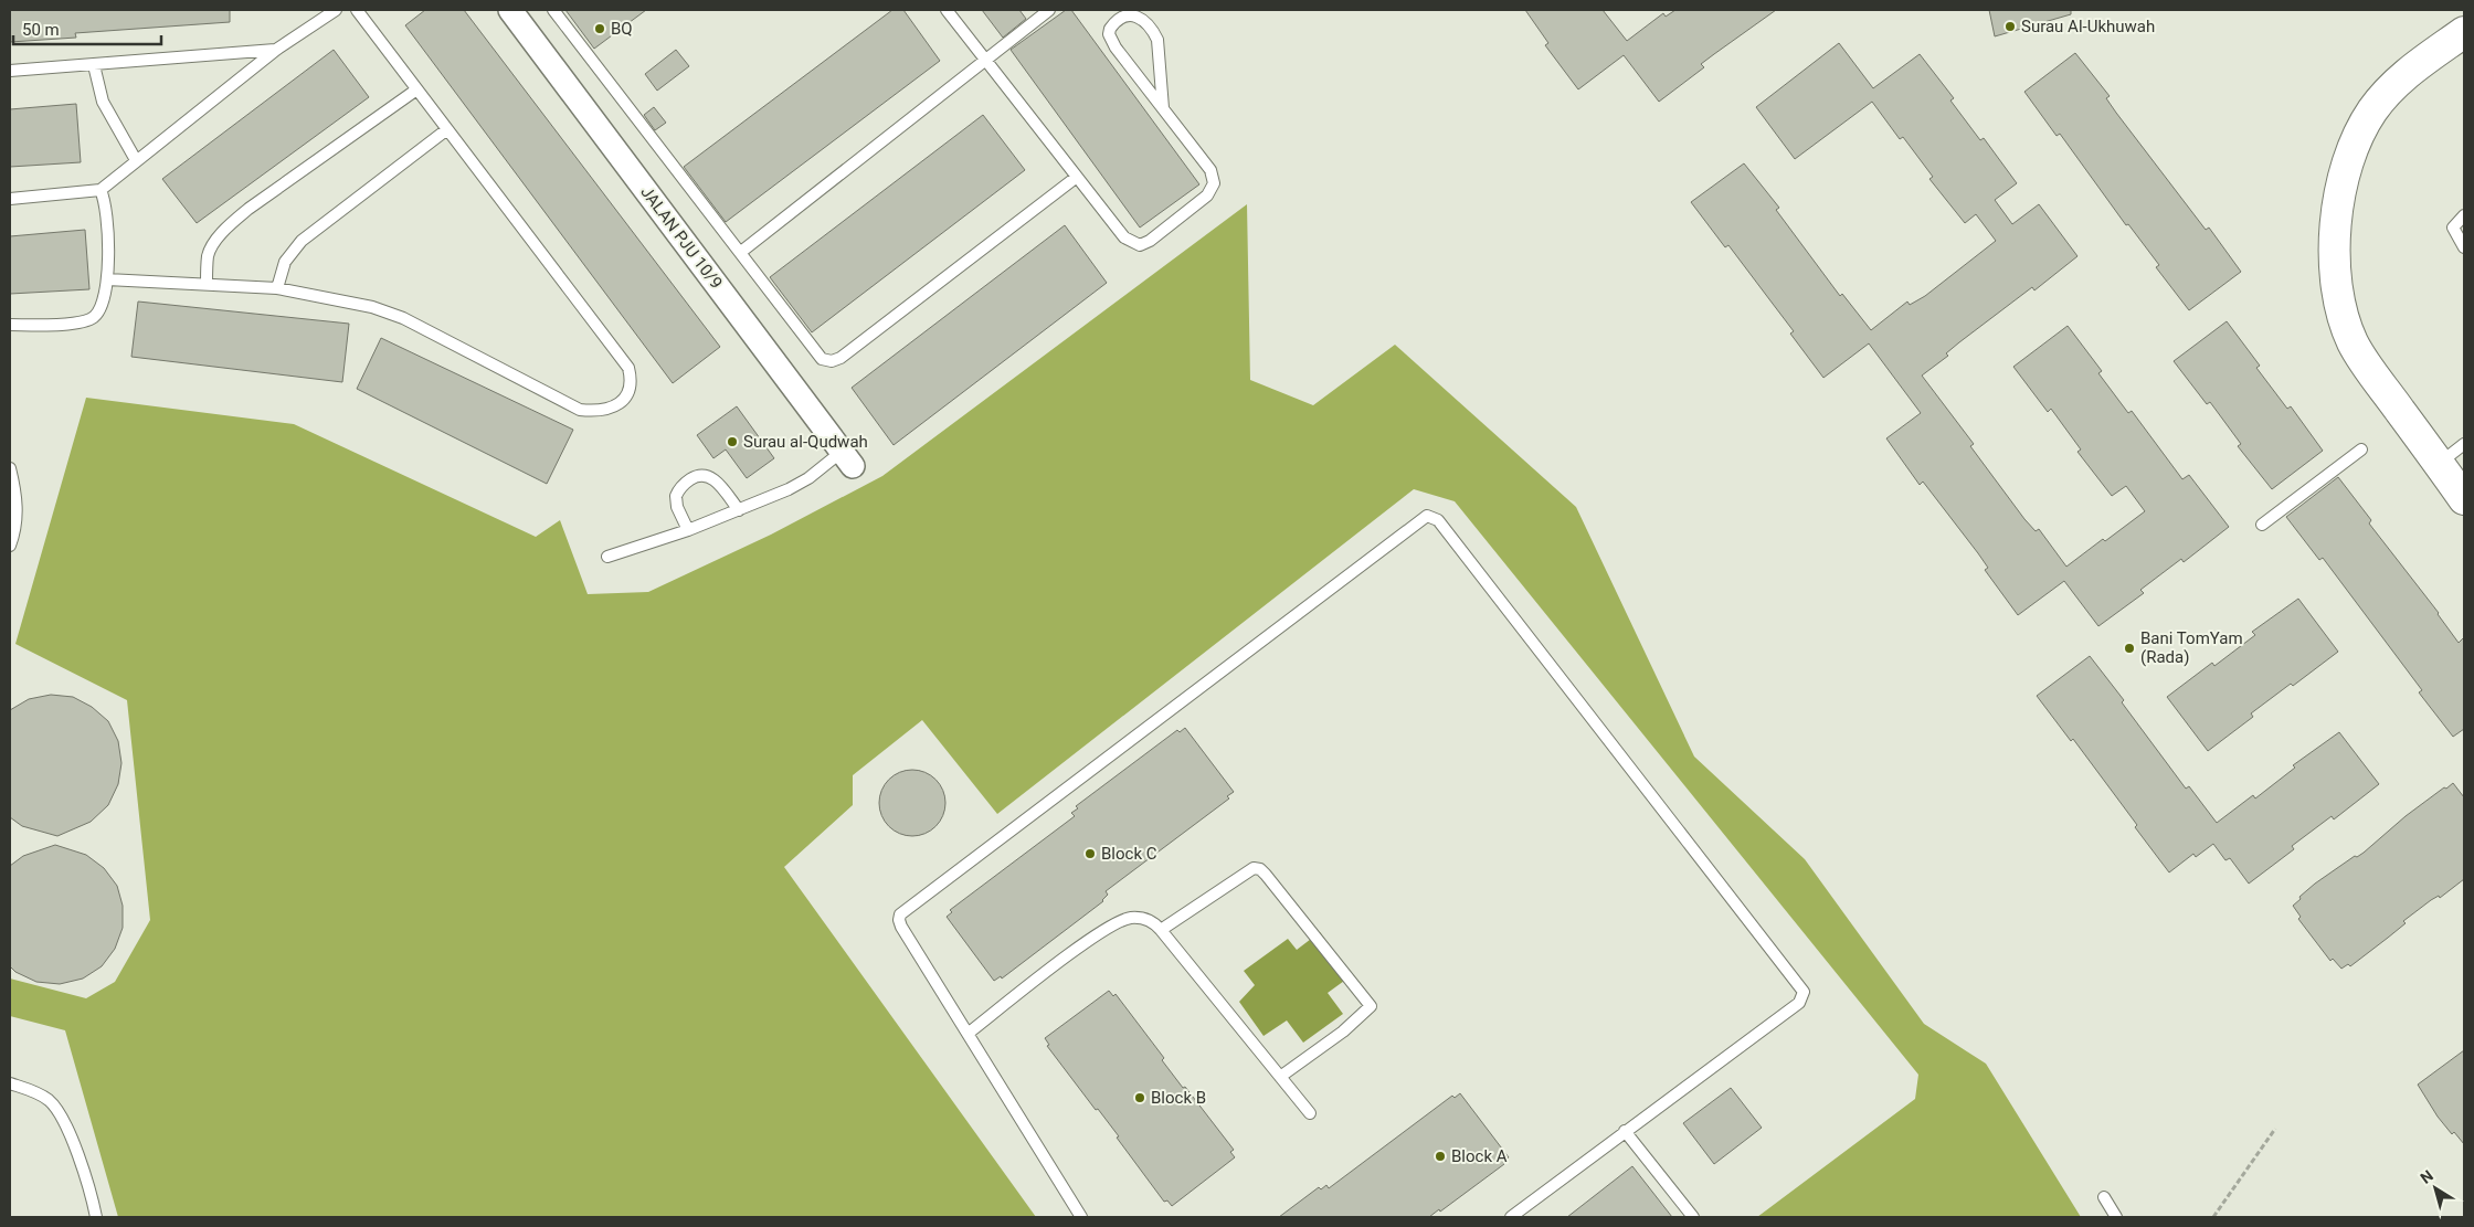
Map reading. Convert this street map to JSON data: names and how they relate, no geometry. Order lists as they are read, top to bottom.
{
  "streets": {
    "street": ["JALAN PJU 10/9"]
  },
  "places": [
    "Surau Al-Ukhuwah",
    "BQ",
    "Surau al-Qudwah",
    "Bani TomYam (Rada)",
    "Block C",
    "Block B",
    "Block A"
  ],
  "scale_bar": "50 m",
  "north": "top left"
}
